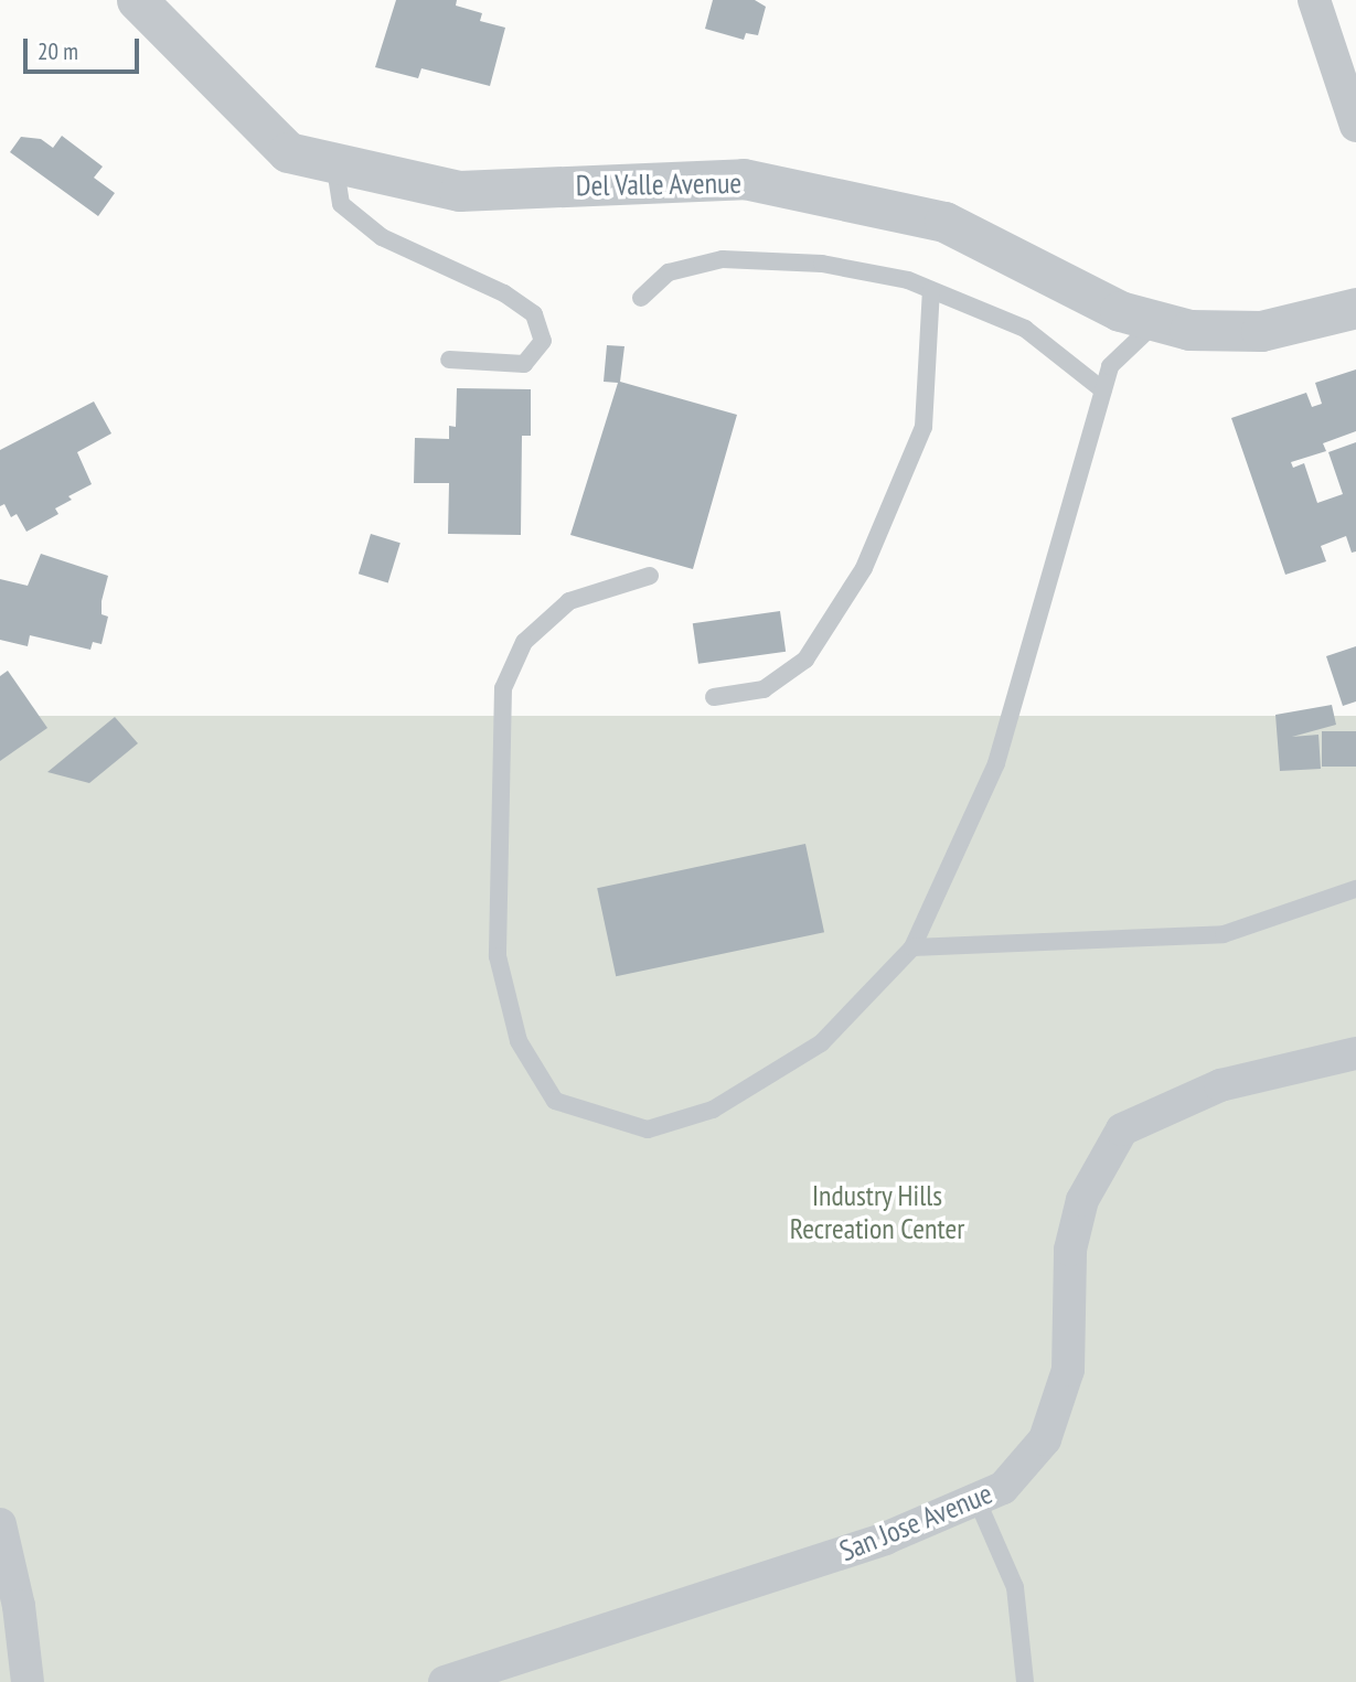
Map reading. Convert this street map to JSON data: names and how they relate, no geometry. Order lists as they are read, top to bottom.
{
  "streets": {
    "street": ["Del Valle Avenue", "San Jose Avenue"]
  },
  "parks": ["Industry Hills Recreation Center"],
  "scale_bar": "20 m"
}
